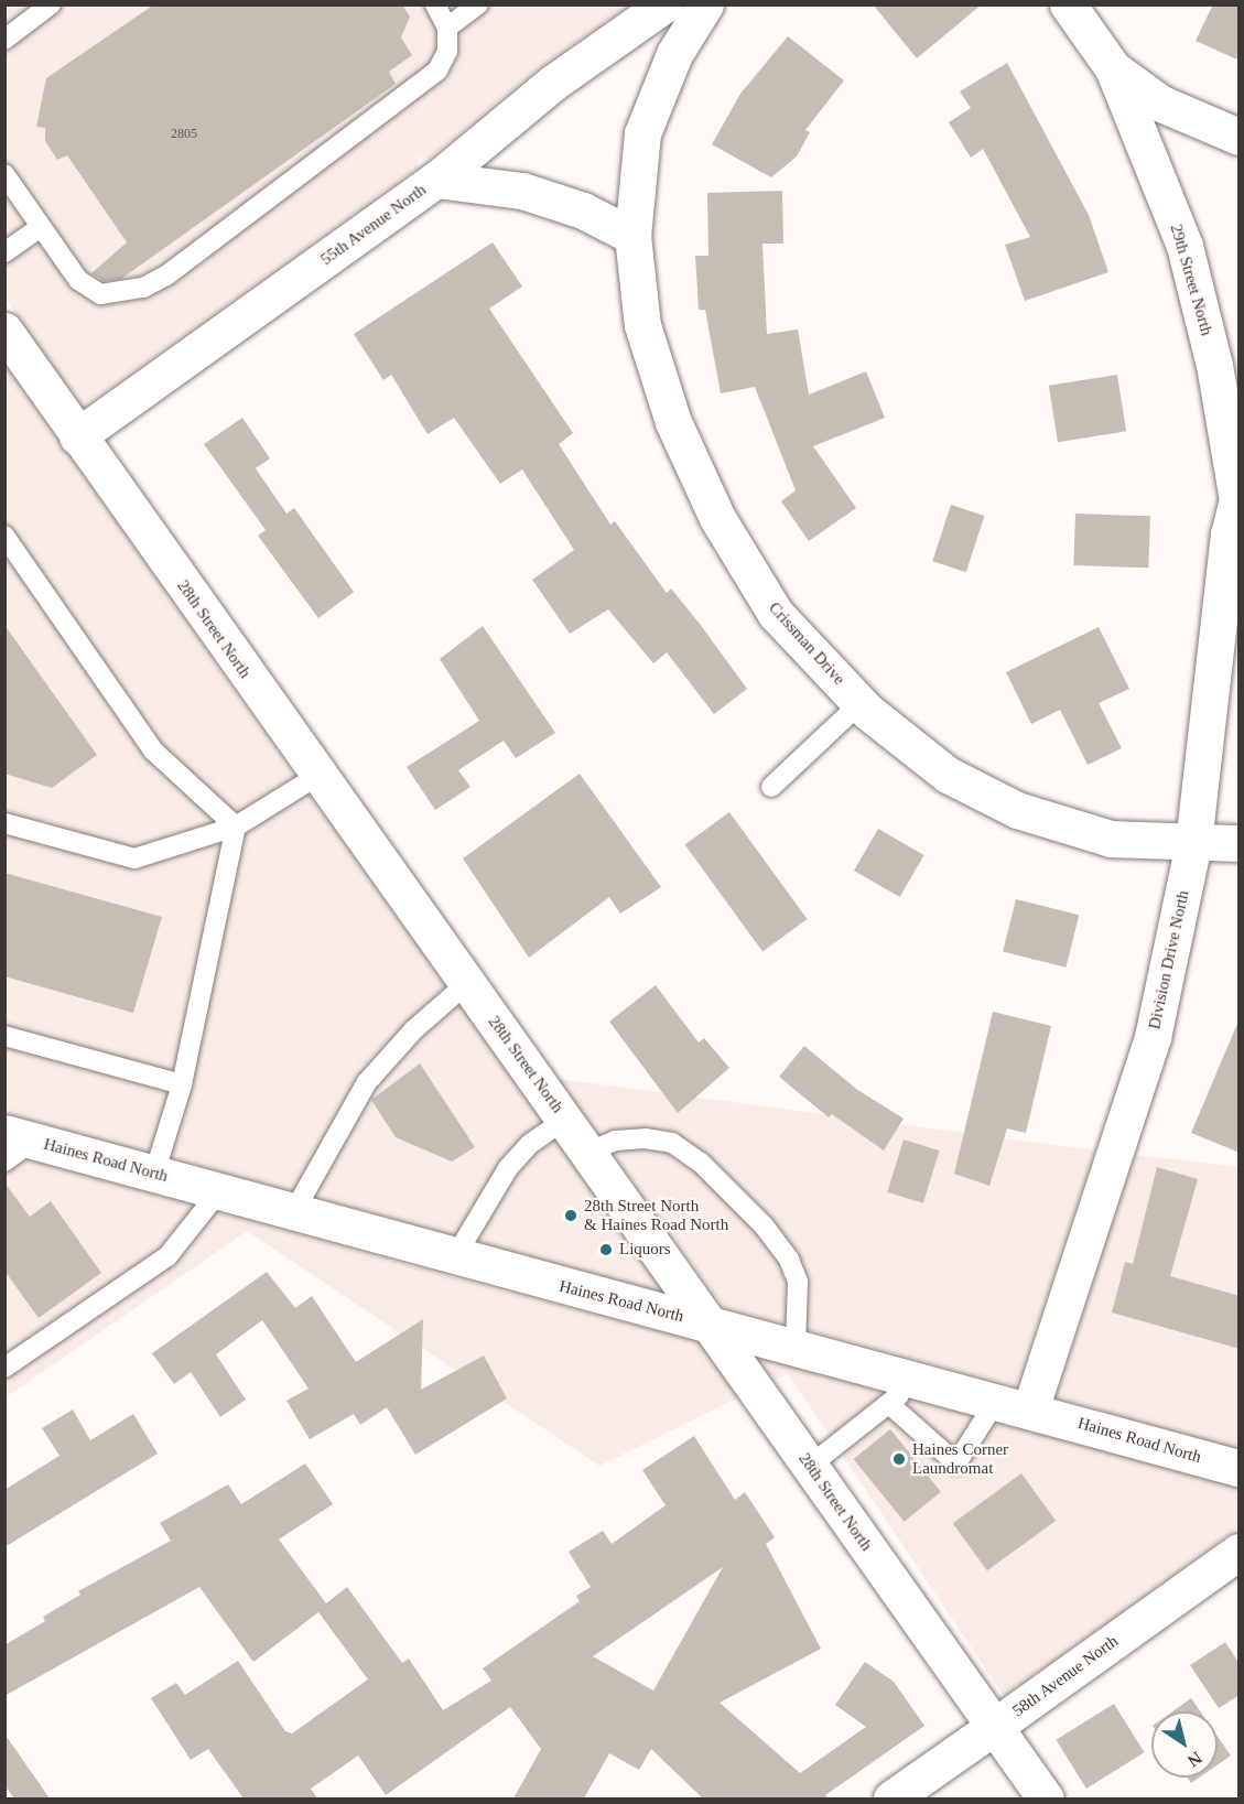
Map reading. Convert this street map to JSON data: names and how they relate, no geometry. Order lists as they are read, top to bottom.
{
  "streets": {
    "street": [
      "55th Avenue North",
      "29th Street North",
      "28th Street North",
      "Crissman Drive",
      "Division Drive North",
      "Haines Road North",
      "58th Avenue North"
    ]
  },
  "crossings": [
    ["55th Avenue North", "28th Street North"],
    ["29th Street North", "Division Drive North"],
    ["28th Street North", "Haines Road North"],
    ["28th Street North", "58th Avenue North"],
    ["Crissman Drive", "Division Drive North"],
    ["Division Drive North", "Haines Road North"]
  ],
  "places": ["28th Street North & Haines Road North", "Liquors", "Haines Corner Laundromat"],
  "house_numbers": ["2805"],
  "north": "bottom right"
}
